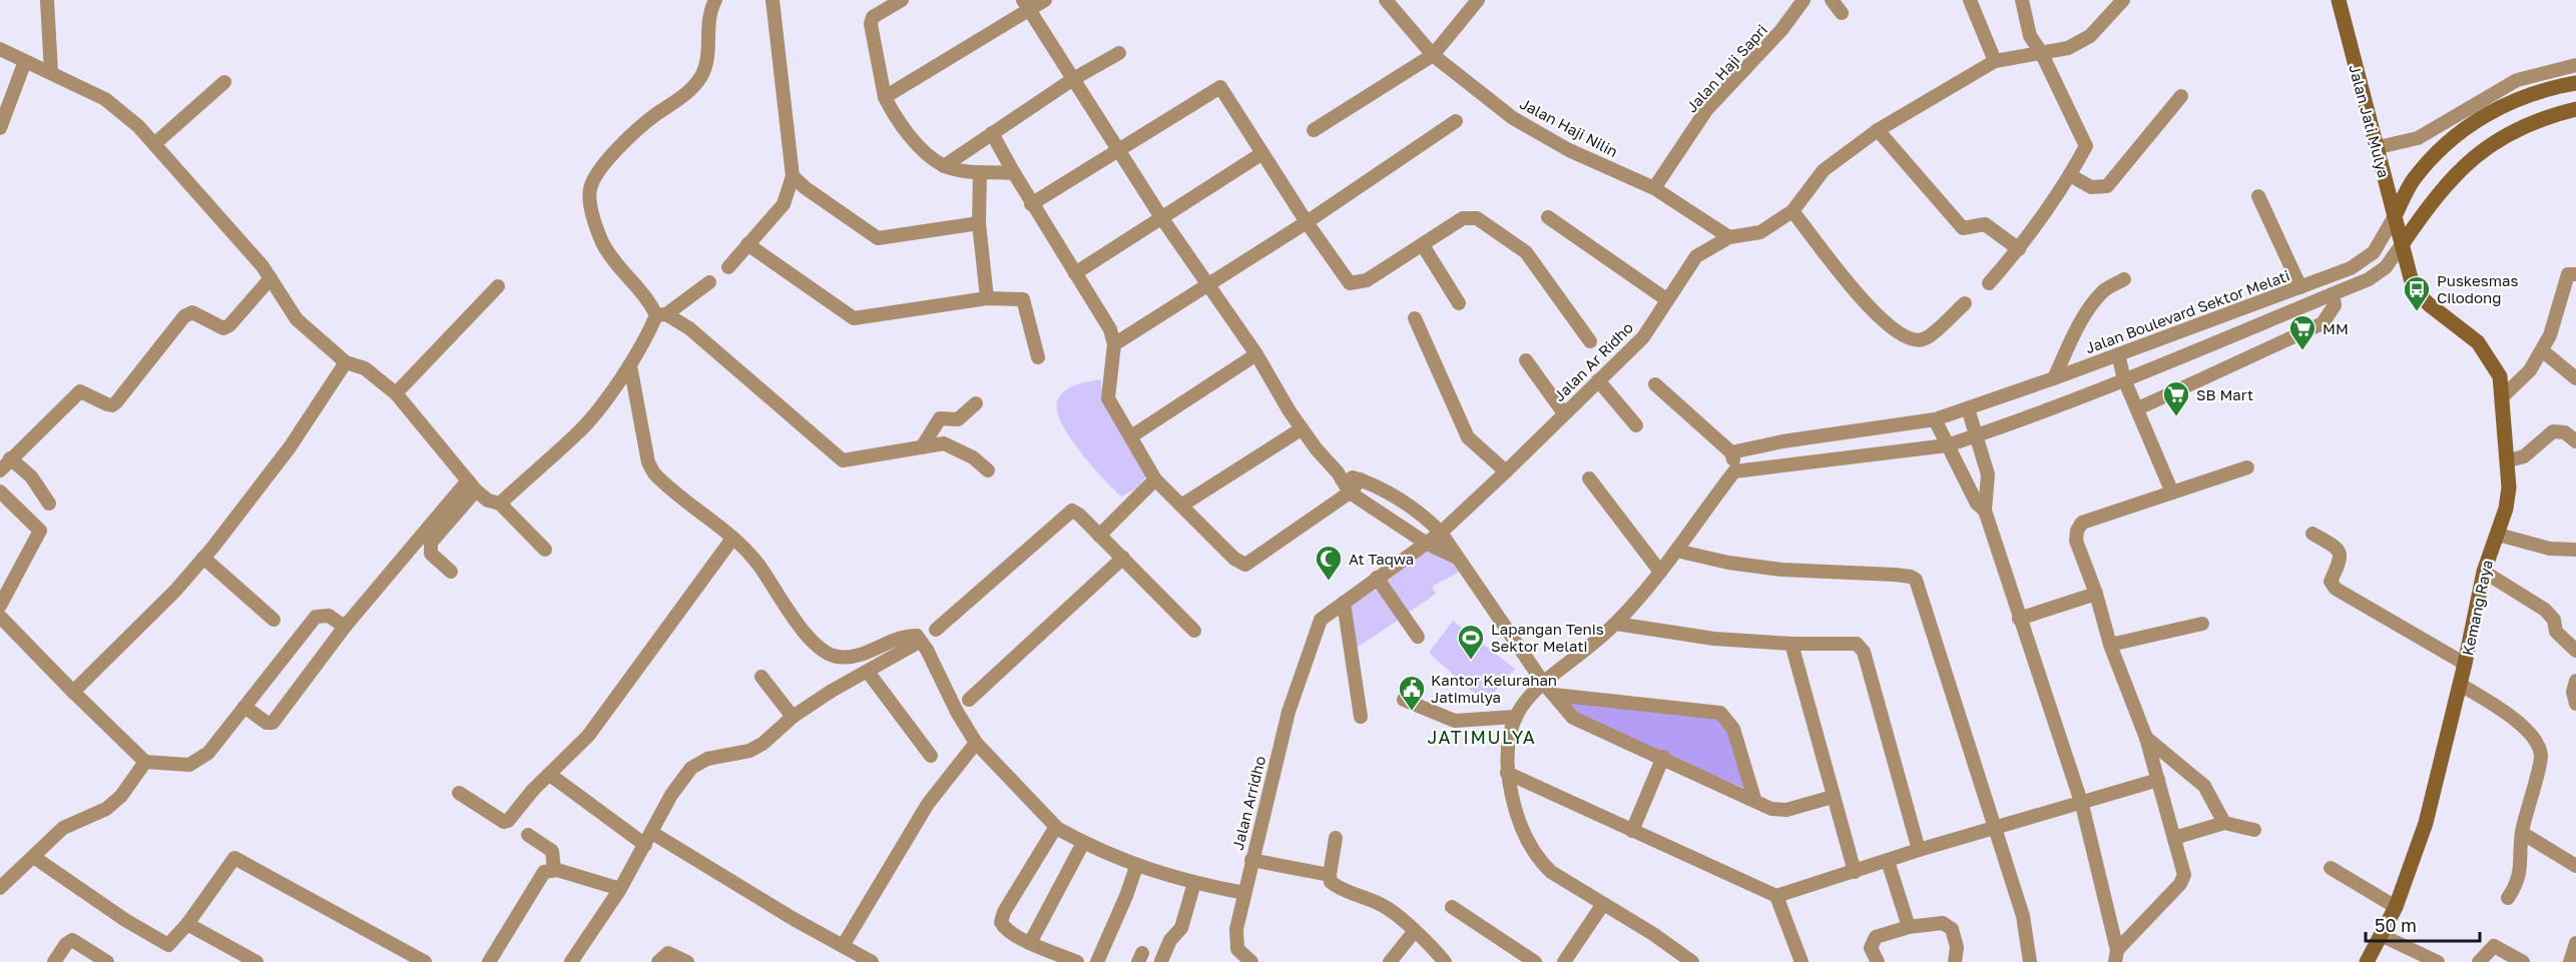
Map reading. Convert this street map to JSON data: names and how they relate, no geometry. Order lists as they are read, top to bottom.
{
  "streets": {
    "street": [
      "Jalan Haji Sapri",
      "Jalan Jati Mulya",
      "Jalan Haji Nilin",
      "Jalan Boulevard Sektor Melati",
      "Jalan Ar Ridho",
      "Kemang Raya",
      "Jalan Arridho"
    ]
  },
  "crossings": [
    ["Jalan Haji Sapri", "Jalan Haji Nilin"],
    ["Jalan Jati Mulya", "Jalan Boulevard Sektor Melati"],
    ["Jalan Jati Mulya", "Kemang Raya"],
    ["Jalan Haji Nilin", "Jalan Ar Ridho"],
    ["Jalan Ar Ridho", "Jalan Arridho"]
  ],
  "districts": ["JATIMULYA"],
  "places": {
    "bus stop": ["Puskesmas Cilodong"],
    "supermarket": ["MM", "SB Mart"],
    "mosque": ["At Taqwa"],
    "sports": ["Lapangan Tenis Sektor Melati"],
    "public building": ["Kantor Kelurahan Jatimulya"]
  },
  "scale_bar": "50 m"
}
